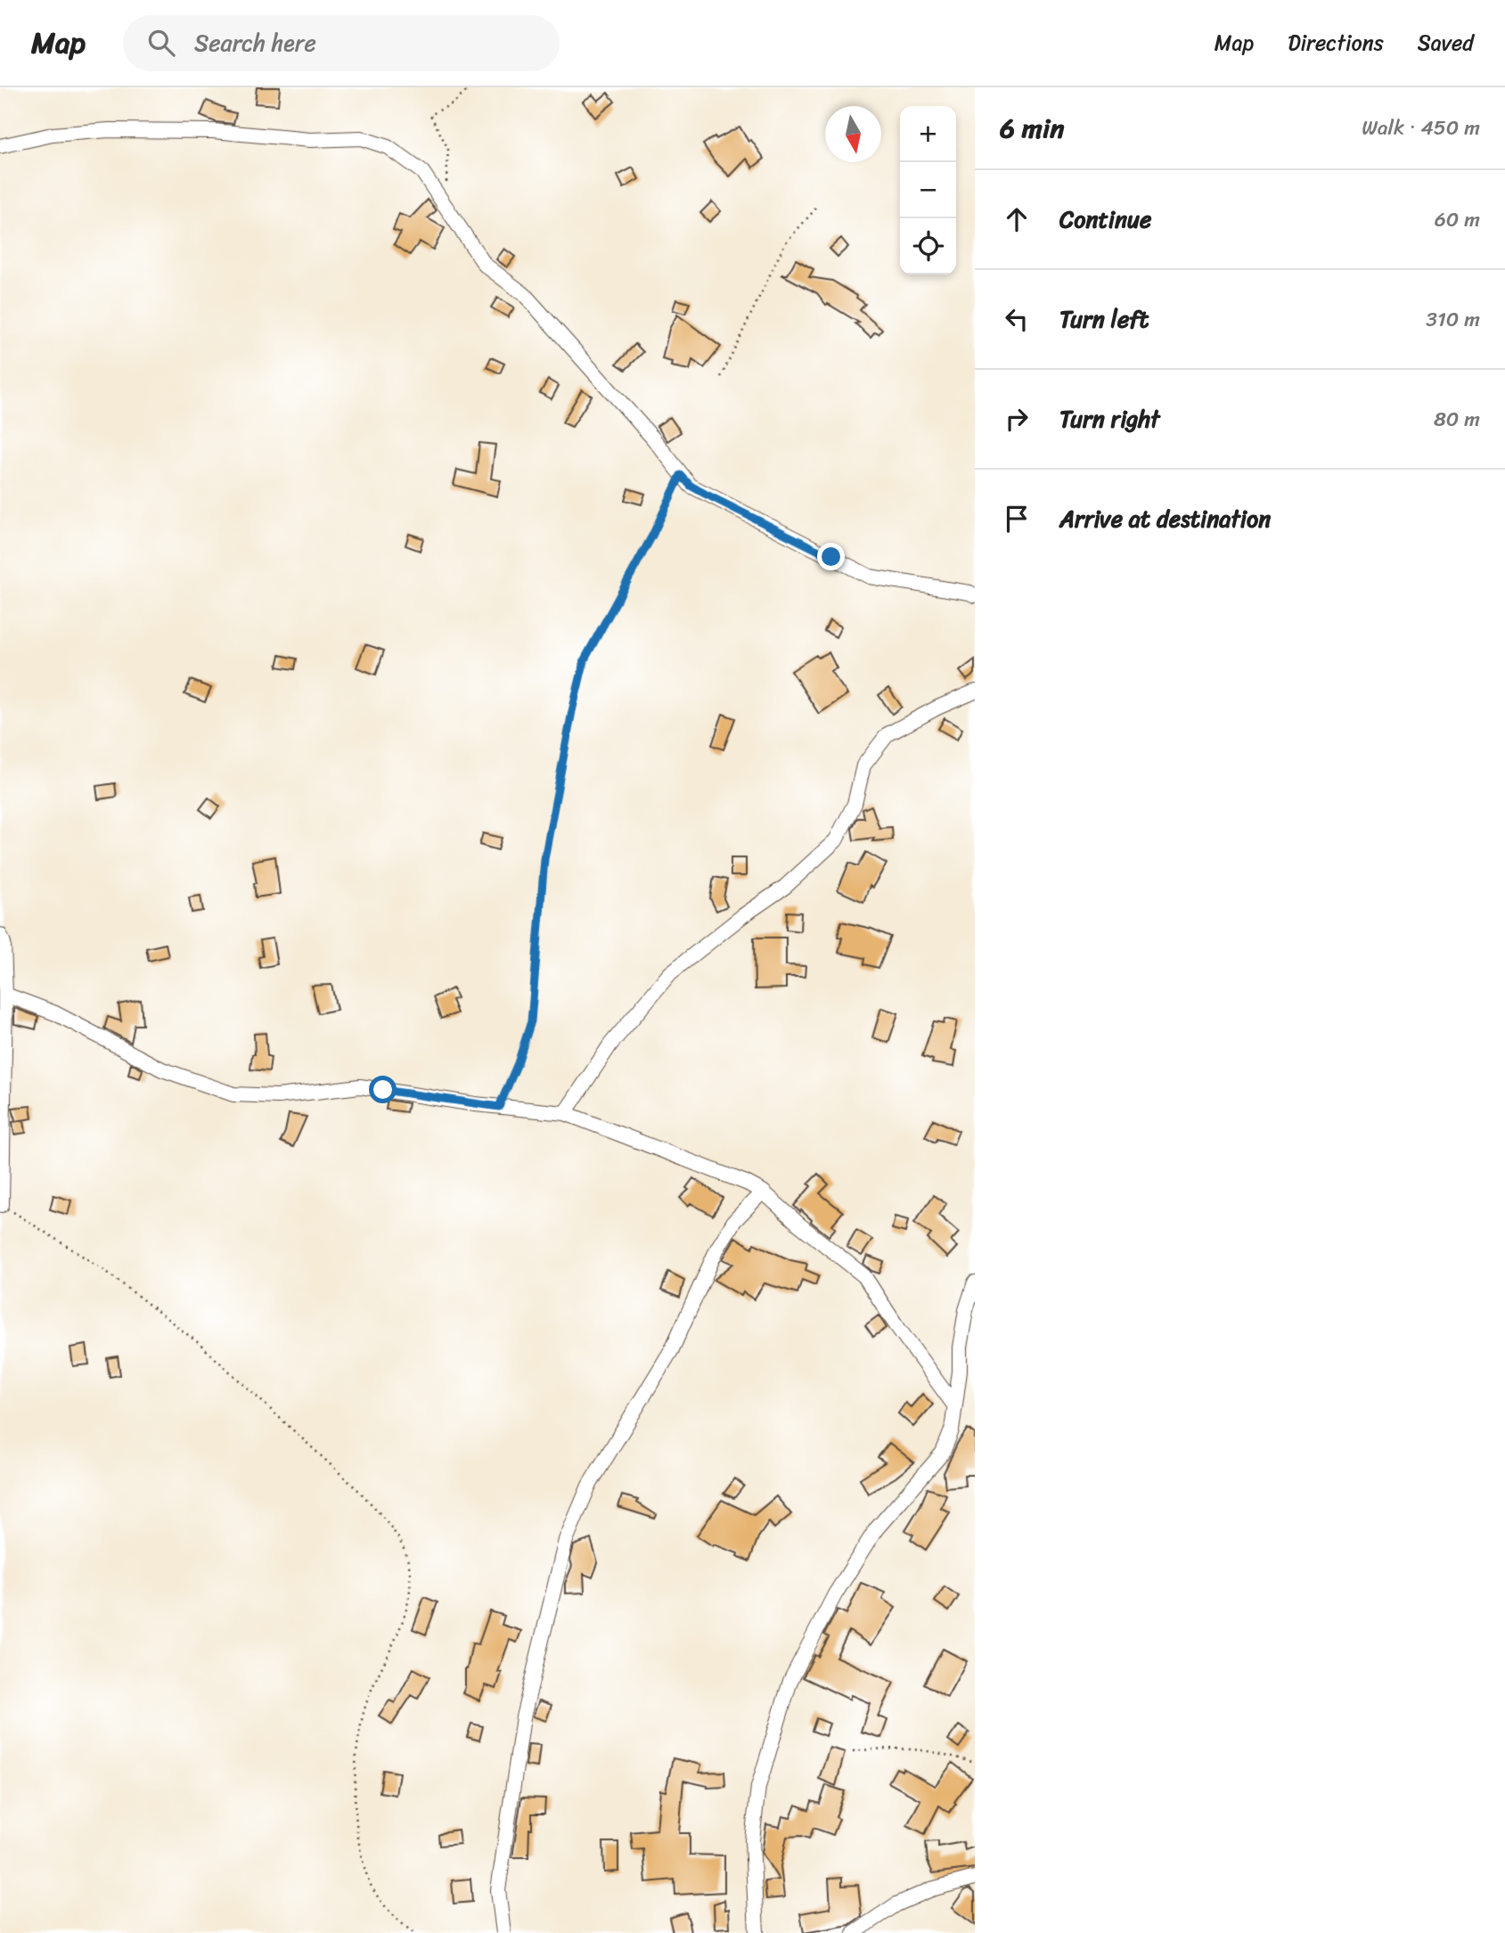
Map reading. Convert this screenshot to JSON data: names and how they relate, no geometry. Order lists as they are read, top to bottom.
{
  "north": "bottom",
  "page": {
    "header": "Map",
    "search": "Search here",
    "nav": ["Map", "Directions", "Saved"],
    "heading": ["6 min", "Walk · 450 m"],
    "map_buttons": ["+", "−"],
    "list": [
      ["Continue", "60 m"],
      ["Turn left", "310 m"],
      ["Turn right", "80 m"],
      "Arrive at destination"
    ]
  }
}
